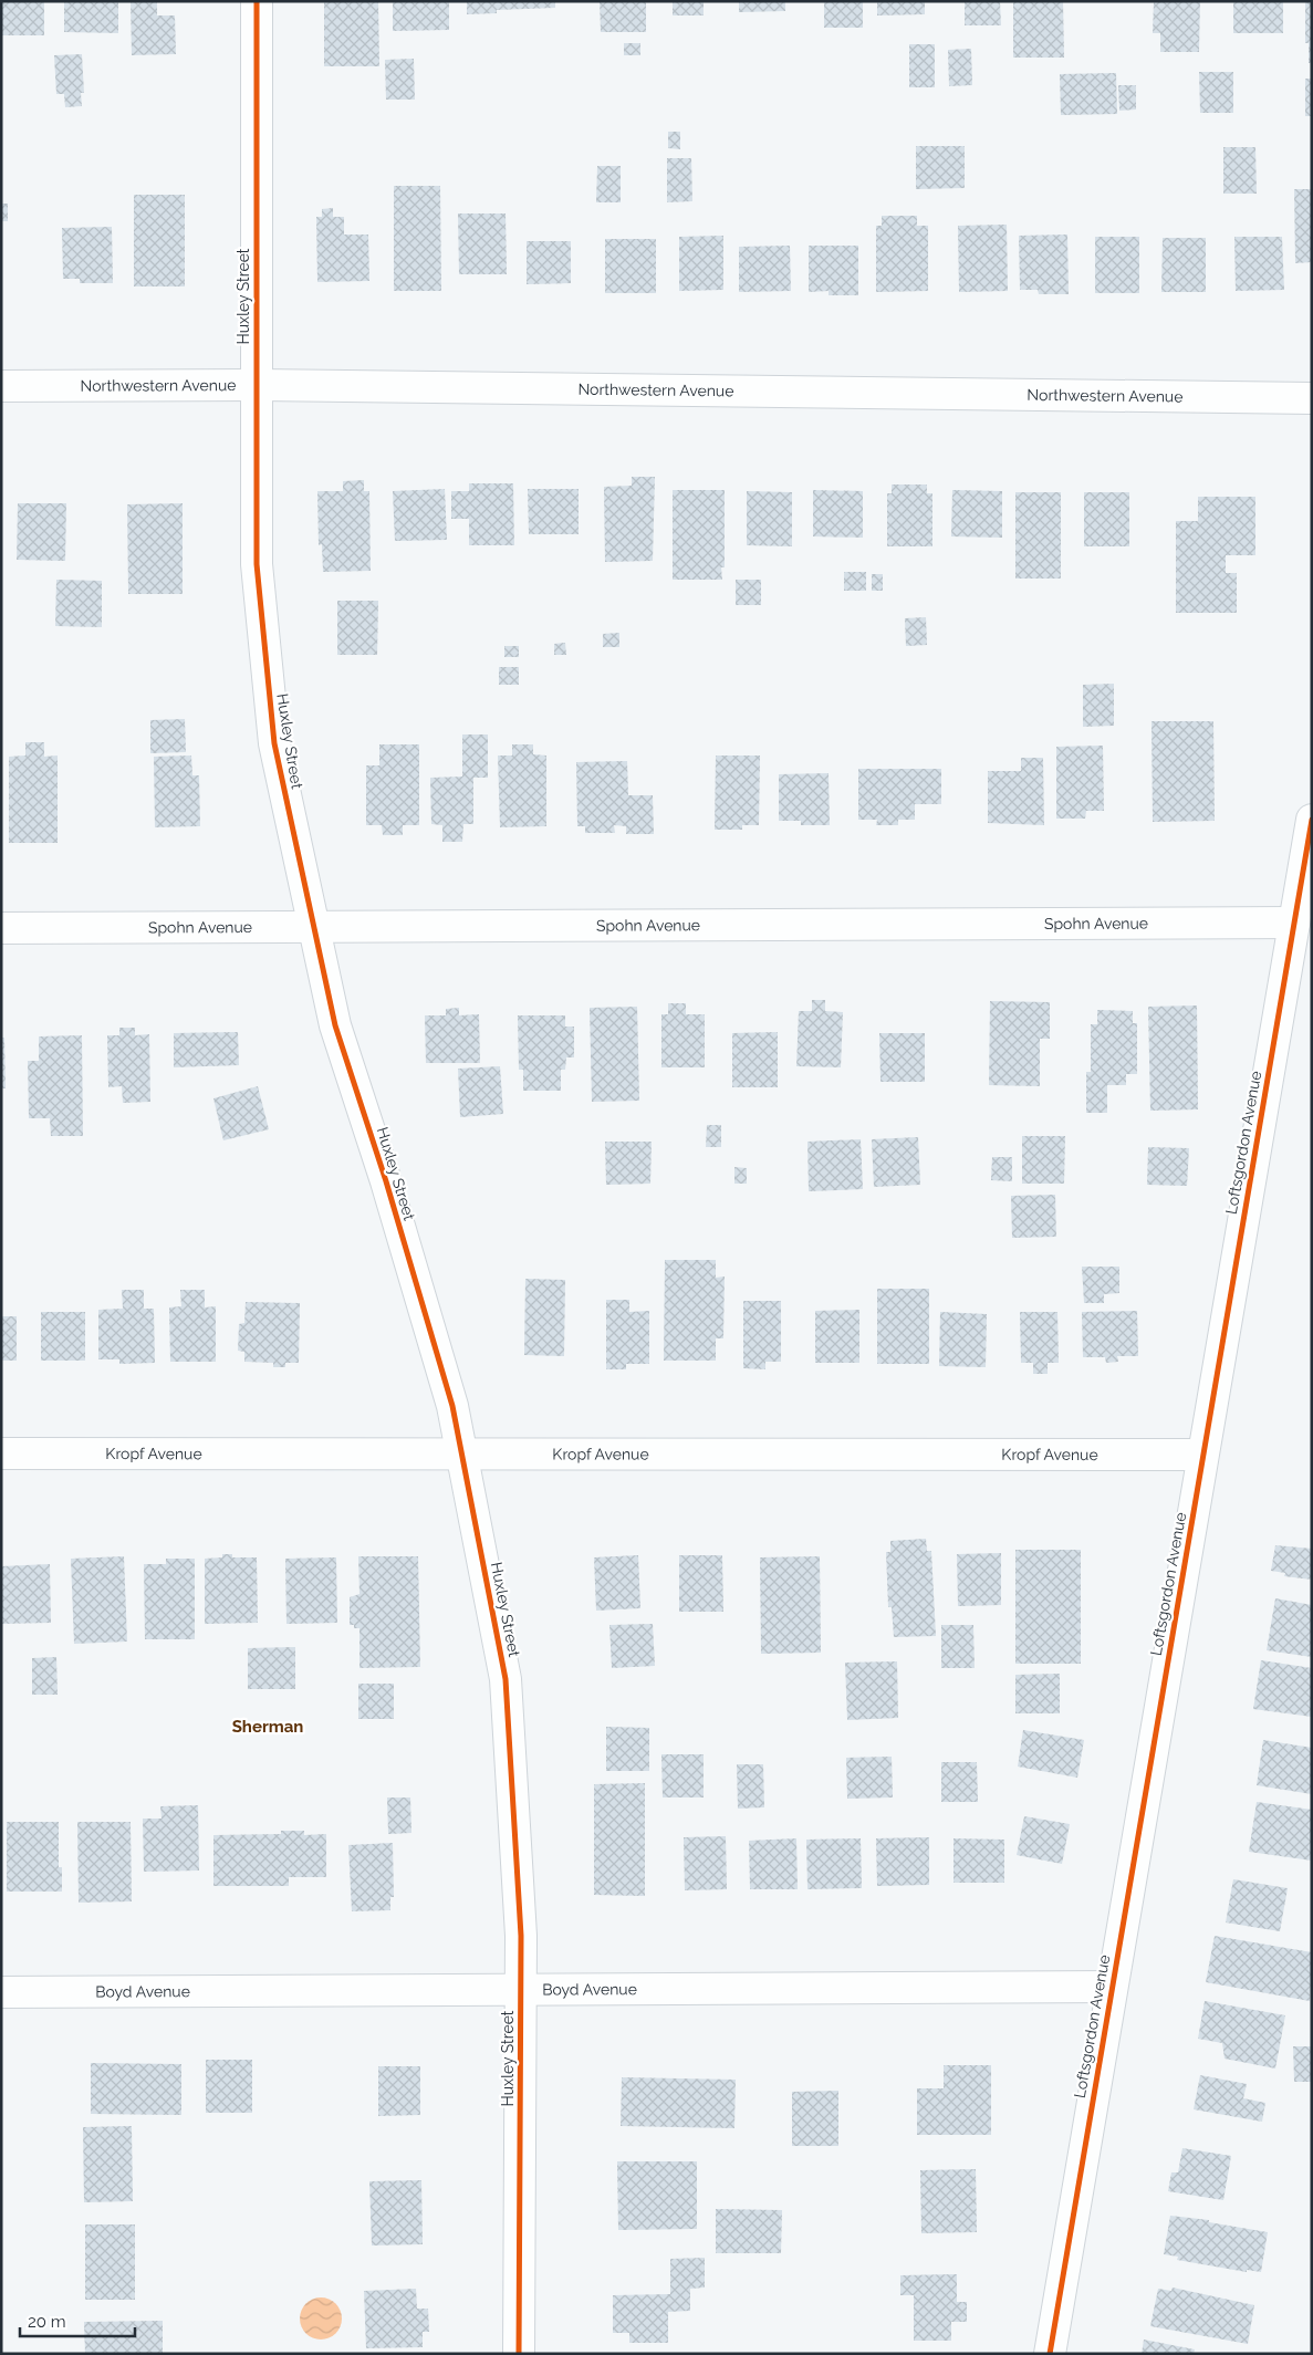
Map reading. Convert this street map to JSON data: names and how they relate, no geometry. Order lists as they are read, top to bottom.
{
  "streets": {
    "street": [
      "Huxley Street",
      "Northwestern Avenue",
      "Spohn Avenue",
      "Loftsgordon Avenue",
      "Kropf Avenue",
      "Boyd Avenue"
    ]
  },
  "crossings": [
    ["Huxley Street", "Northwestern Avenue"],
    ["Huxley Street", "Spohn Avenue"],
    ["Huxley Street", "Kropf Avenue"],
    ["Huxley Street", "Boyd Avenue"],
    ["Spohn Avenue", "Loftsgordon Avenue"],
    ["Loftsgordon Avenue", "Kropf Avenue"],
    ["Loftsgordon Avenue", "Boyd Avenue"]
  ],
  "districts": ["Sherman"],
  "scale_bar": "20 m"
}
